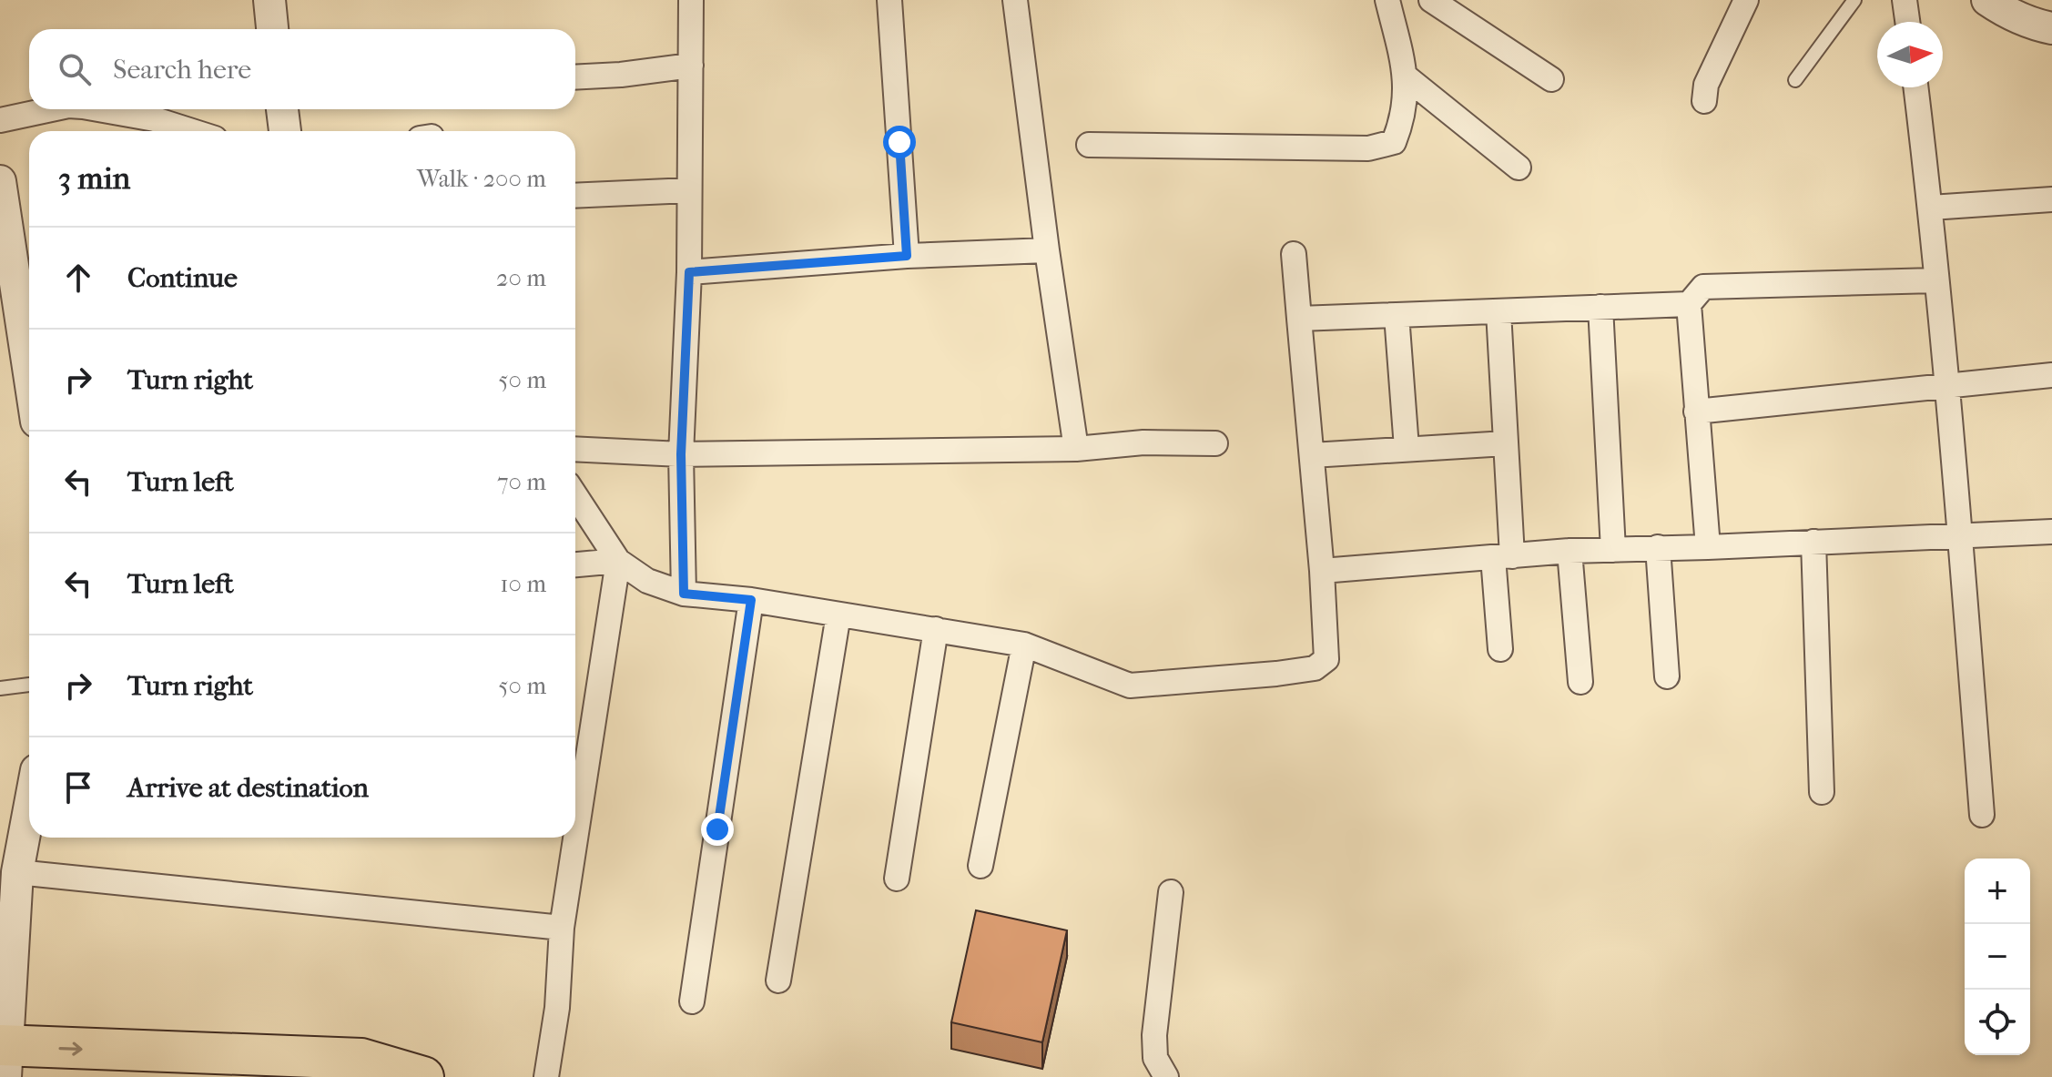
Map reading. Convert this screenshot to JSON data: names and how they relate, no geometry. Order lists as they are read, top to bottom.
{
  "north": "right",
  "page": {
    "search": "Search here",
    "heading": ["3 min", "Walk · 200 m"],
    "list": [
      ["Continue", "20 m"],
      ["Turn right", "50 m"],
      ["Turn left", "70 m"],
      ["Turn left", "10 m"],
      ["Turn right", "50 m"],
      "Arrive at destination"
    ],
    "map_buttons": ["+", "−"]
  }
}
